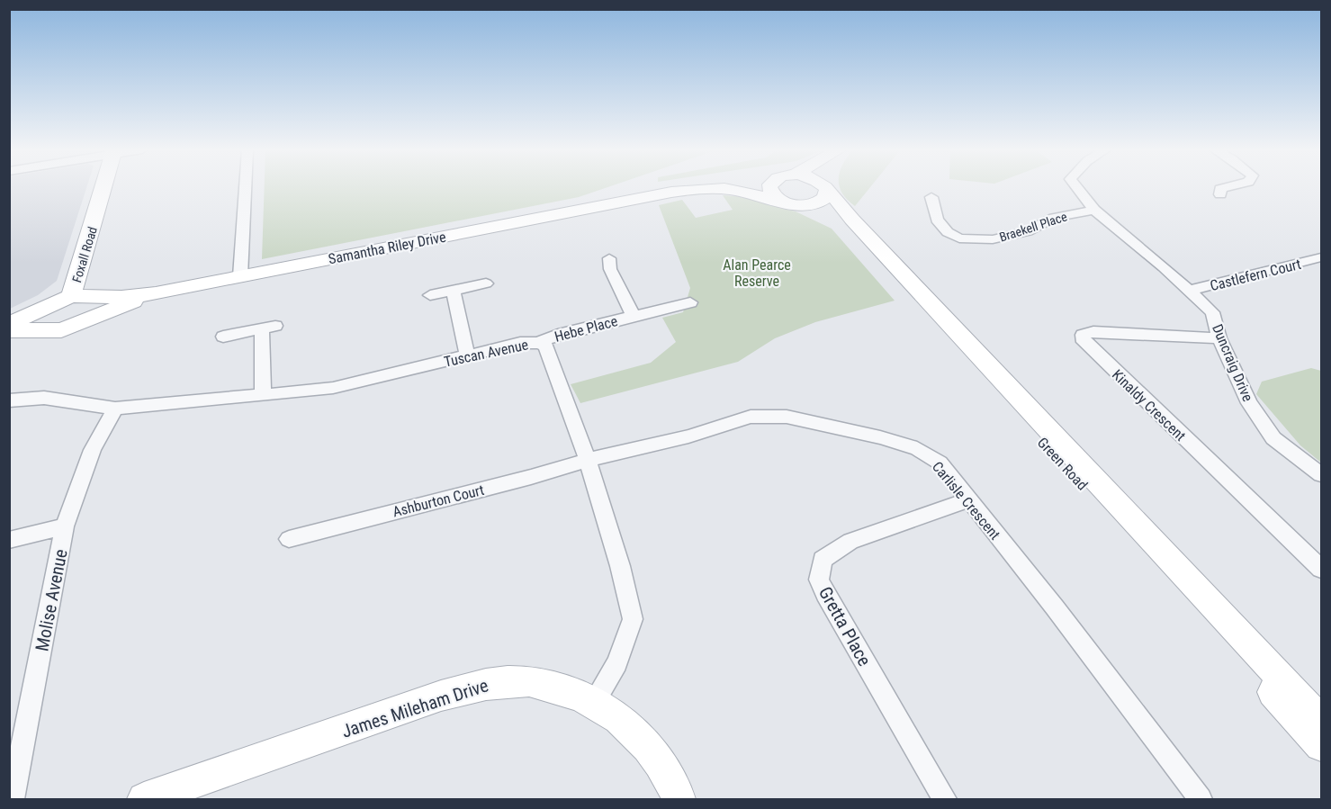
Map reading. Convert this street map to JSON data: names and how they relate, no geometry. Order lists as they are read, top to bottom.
{
  "streets": {
    "main road": [
      "Samantha Riley Drive",
      "Foxall Road",
      "Green Road",
      "James Mileham Drive"
    ],
    "street": [
      "Braekell Place",
      "Castlefern Court",
      "Hebe Place",
      "Tuscan Avenue",
      "Duncraig Drive",
      "Kinaldy Crescent",
      "Ashburton Court",
      "Carlisle Crescent",
      "Molise Avenue",
      "Gretta Place"
    ]
  },
  "crossings": [
    ["Braekell Place", "Duncraig Drive"],
    ["Samantha Riley Drive", "Foxall Road"],
    ["Samantha Riley Drive", "Green Road"],
    ["Castlefern Court", "Duncraig Drive"],
    ["Hebe Place", "Tuscan Avenue"],
    ["Tuscan Avenue", "Ashburton Court"],
    ["Tuscan Avenue", "Carlisle Crescent"],
    ["Tuscan Avenue", "Molise Avenue"],
    ["Tuscan Avenue", "James Mileham Drive"],
    ["Duncraig Drive", "Kinaldy Crescent"],
    ["Ashburton Court", "Carlisle Crescent"],
    ["Carlisle Crescent", "Gretta Place"]
  ],
  "parks": ["Alan Pearce Reserve"]
}
